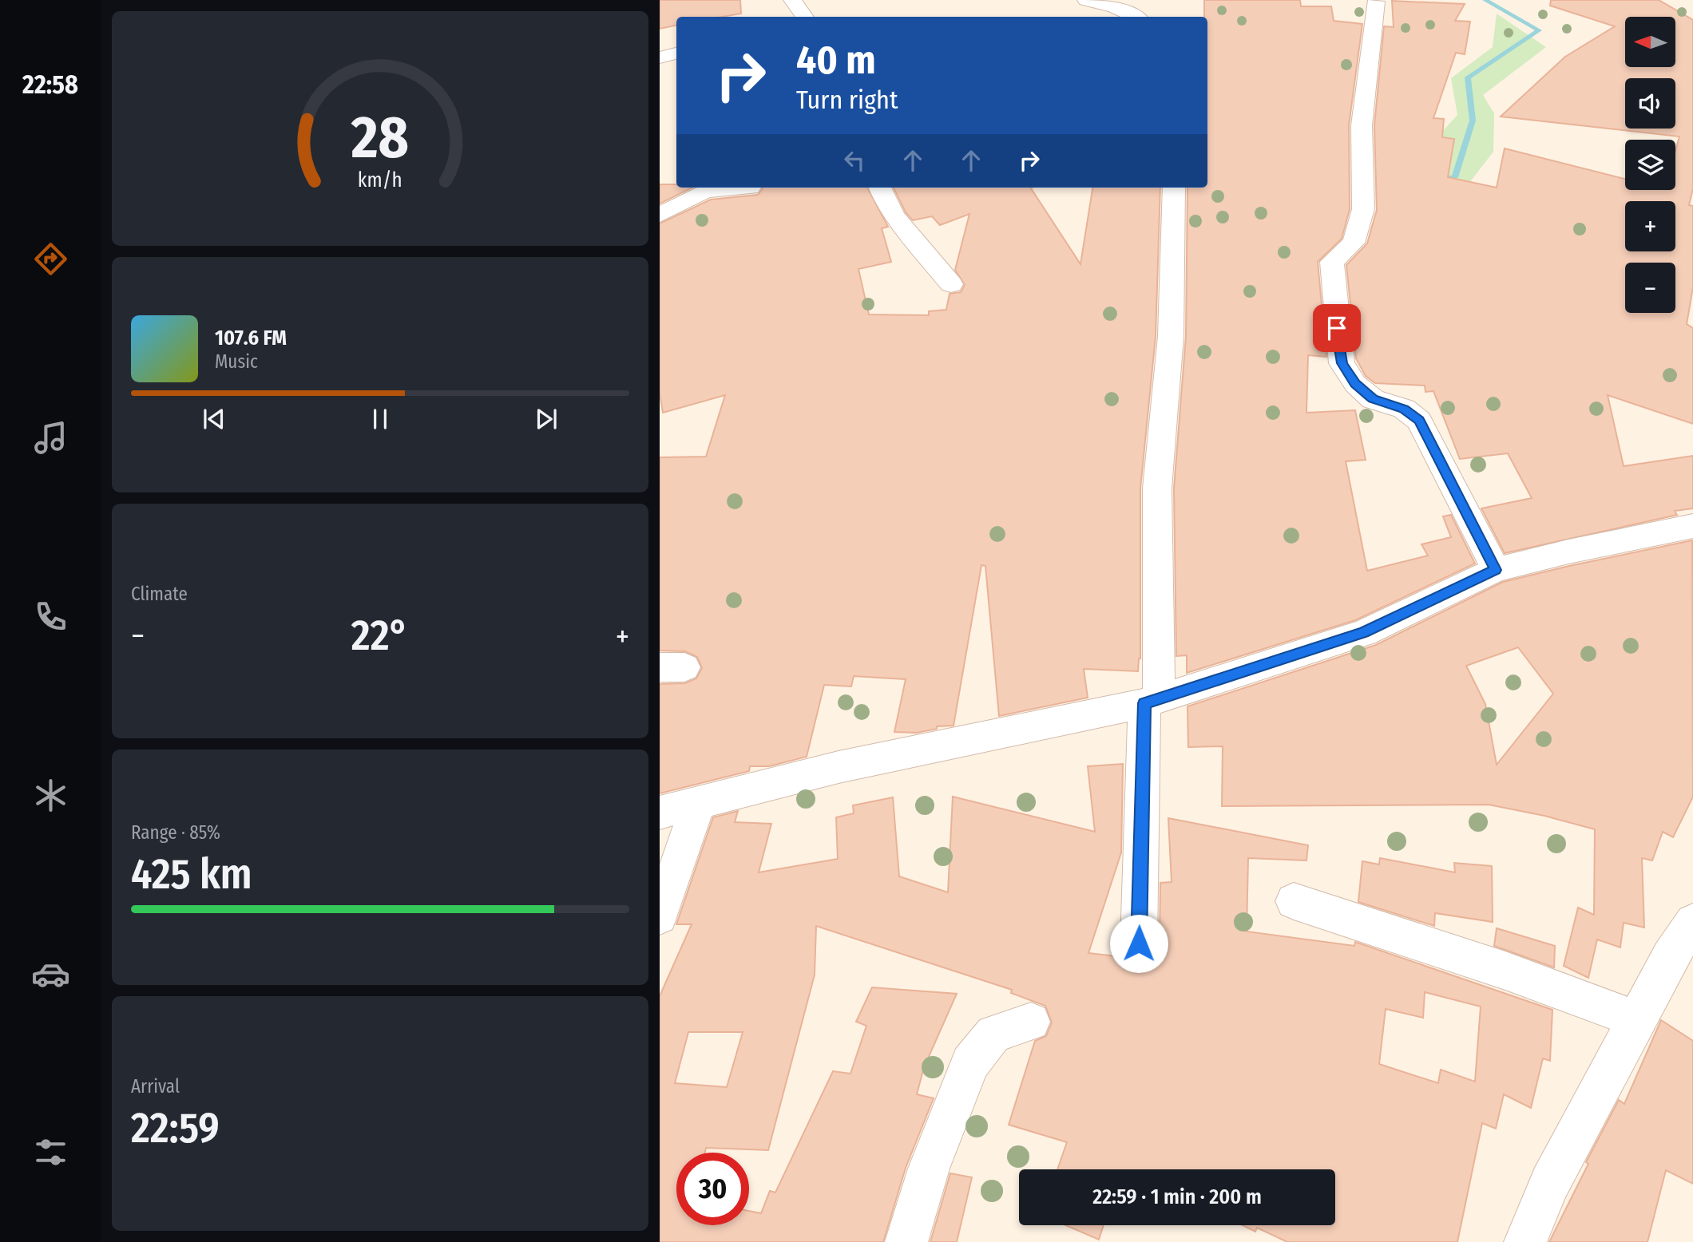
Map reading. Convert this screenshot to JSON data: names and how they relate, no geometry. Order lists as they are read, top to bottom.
{
  "north": "left",
  "page": {
    "tabs": "22:58",
    "map_buttons": ["+", "−"],
    "turn": ["40 m", "Turn right"],
    "song": ["107.6 FM", "Music"],
    "tile": [
      "Climate",
      ["Range · 85%", "425 km"],
      ["Arrival", "22:59"]
    ],
    "heat": ["−", "22°", "+"],
    "limit": "30",
    "trip": "22:59 · 1 min · 200 m",
    "gauge": ["28", "km/h"]
  }
}
